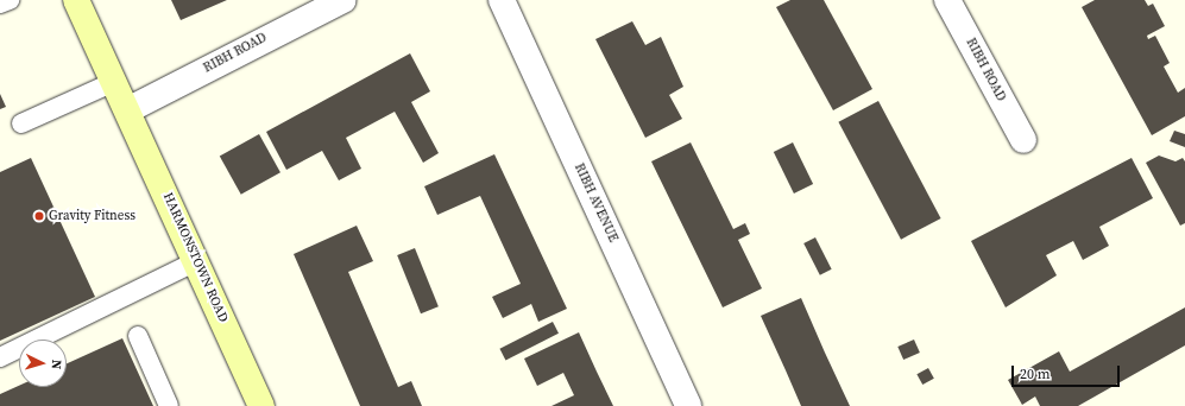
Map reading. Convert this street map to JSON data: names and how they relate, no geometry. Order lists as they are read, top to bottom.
{
  "streets": {
    "street": ["RIBH ROAD", "RIBH AVENUE", "HARMONSTOWN ROAD"]
  },
  "crossings": [
    ["RIBH ROAD", "HARMONSTOWN ROAD"]
  ],
  "places": ["Gravity Fitness"],
  "scale_bar": "20 m",
  "north": "right"
}
